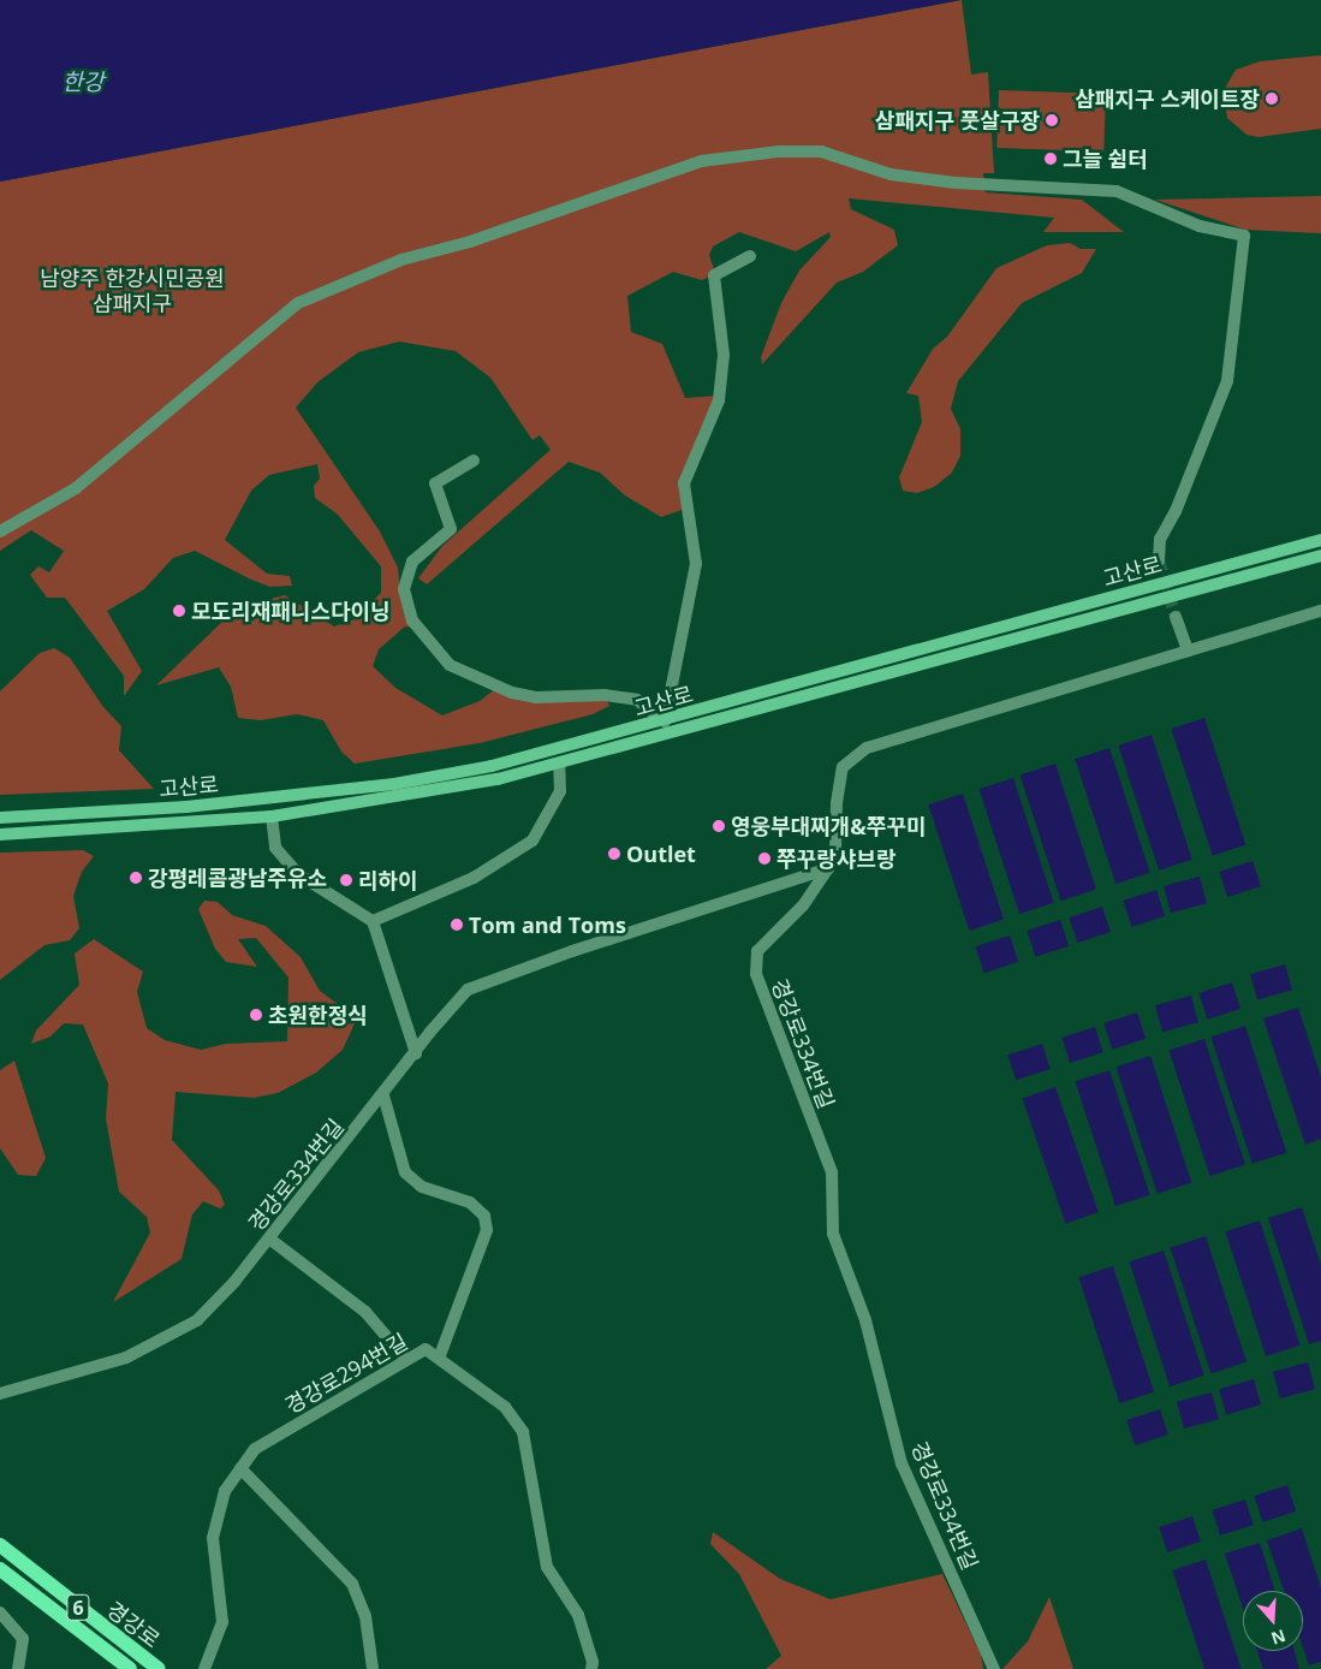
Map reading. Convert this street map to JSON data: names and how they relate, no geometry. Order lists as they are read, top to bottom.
{
  "streets": {
    "main road": ["6", "경강로"],
    "street": ["고산로", "경강로334번길", "경강로294번길"]
  },
  "water": ["한강"],
  "parks": ["남양주 한강시민공원 삼패지구"],
  "places": [
    "삼패지구 스케이트장",
    "삼패지구 풋살구장",
    "그늘 쉼터",
    "모도리재패니스다이닝",
    "영웅부대찌개&쭈꾸미",
    "Outlet",
    "쭈꾸랑샤브랑",
    "강평레콤광남주유소",
    "리하이",
    "Tom and Toms",
    "초원한정식"
  ],
  "north": "bottom"
}
